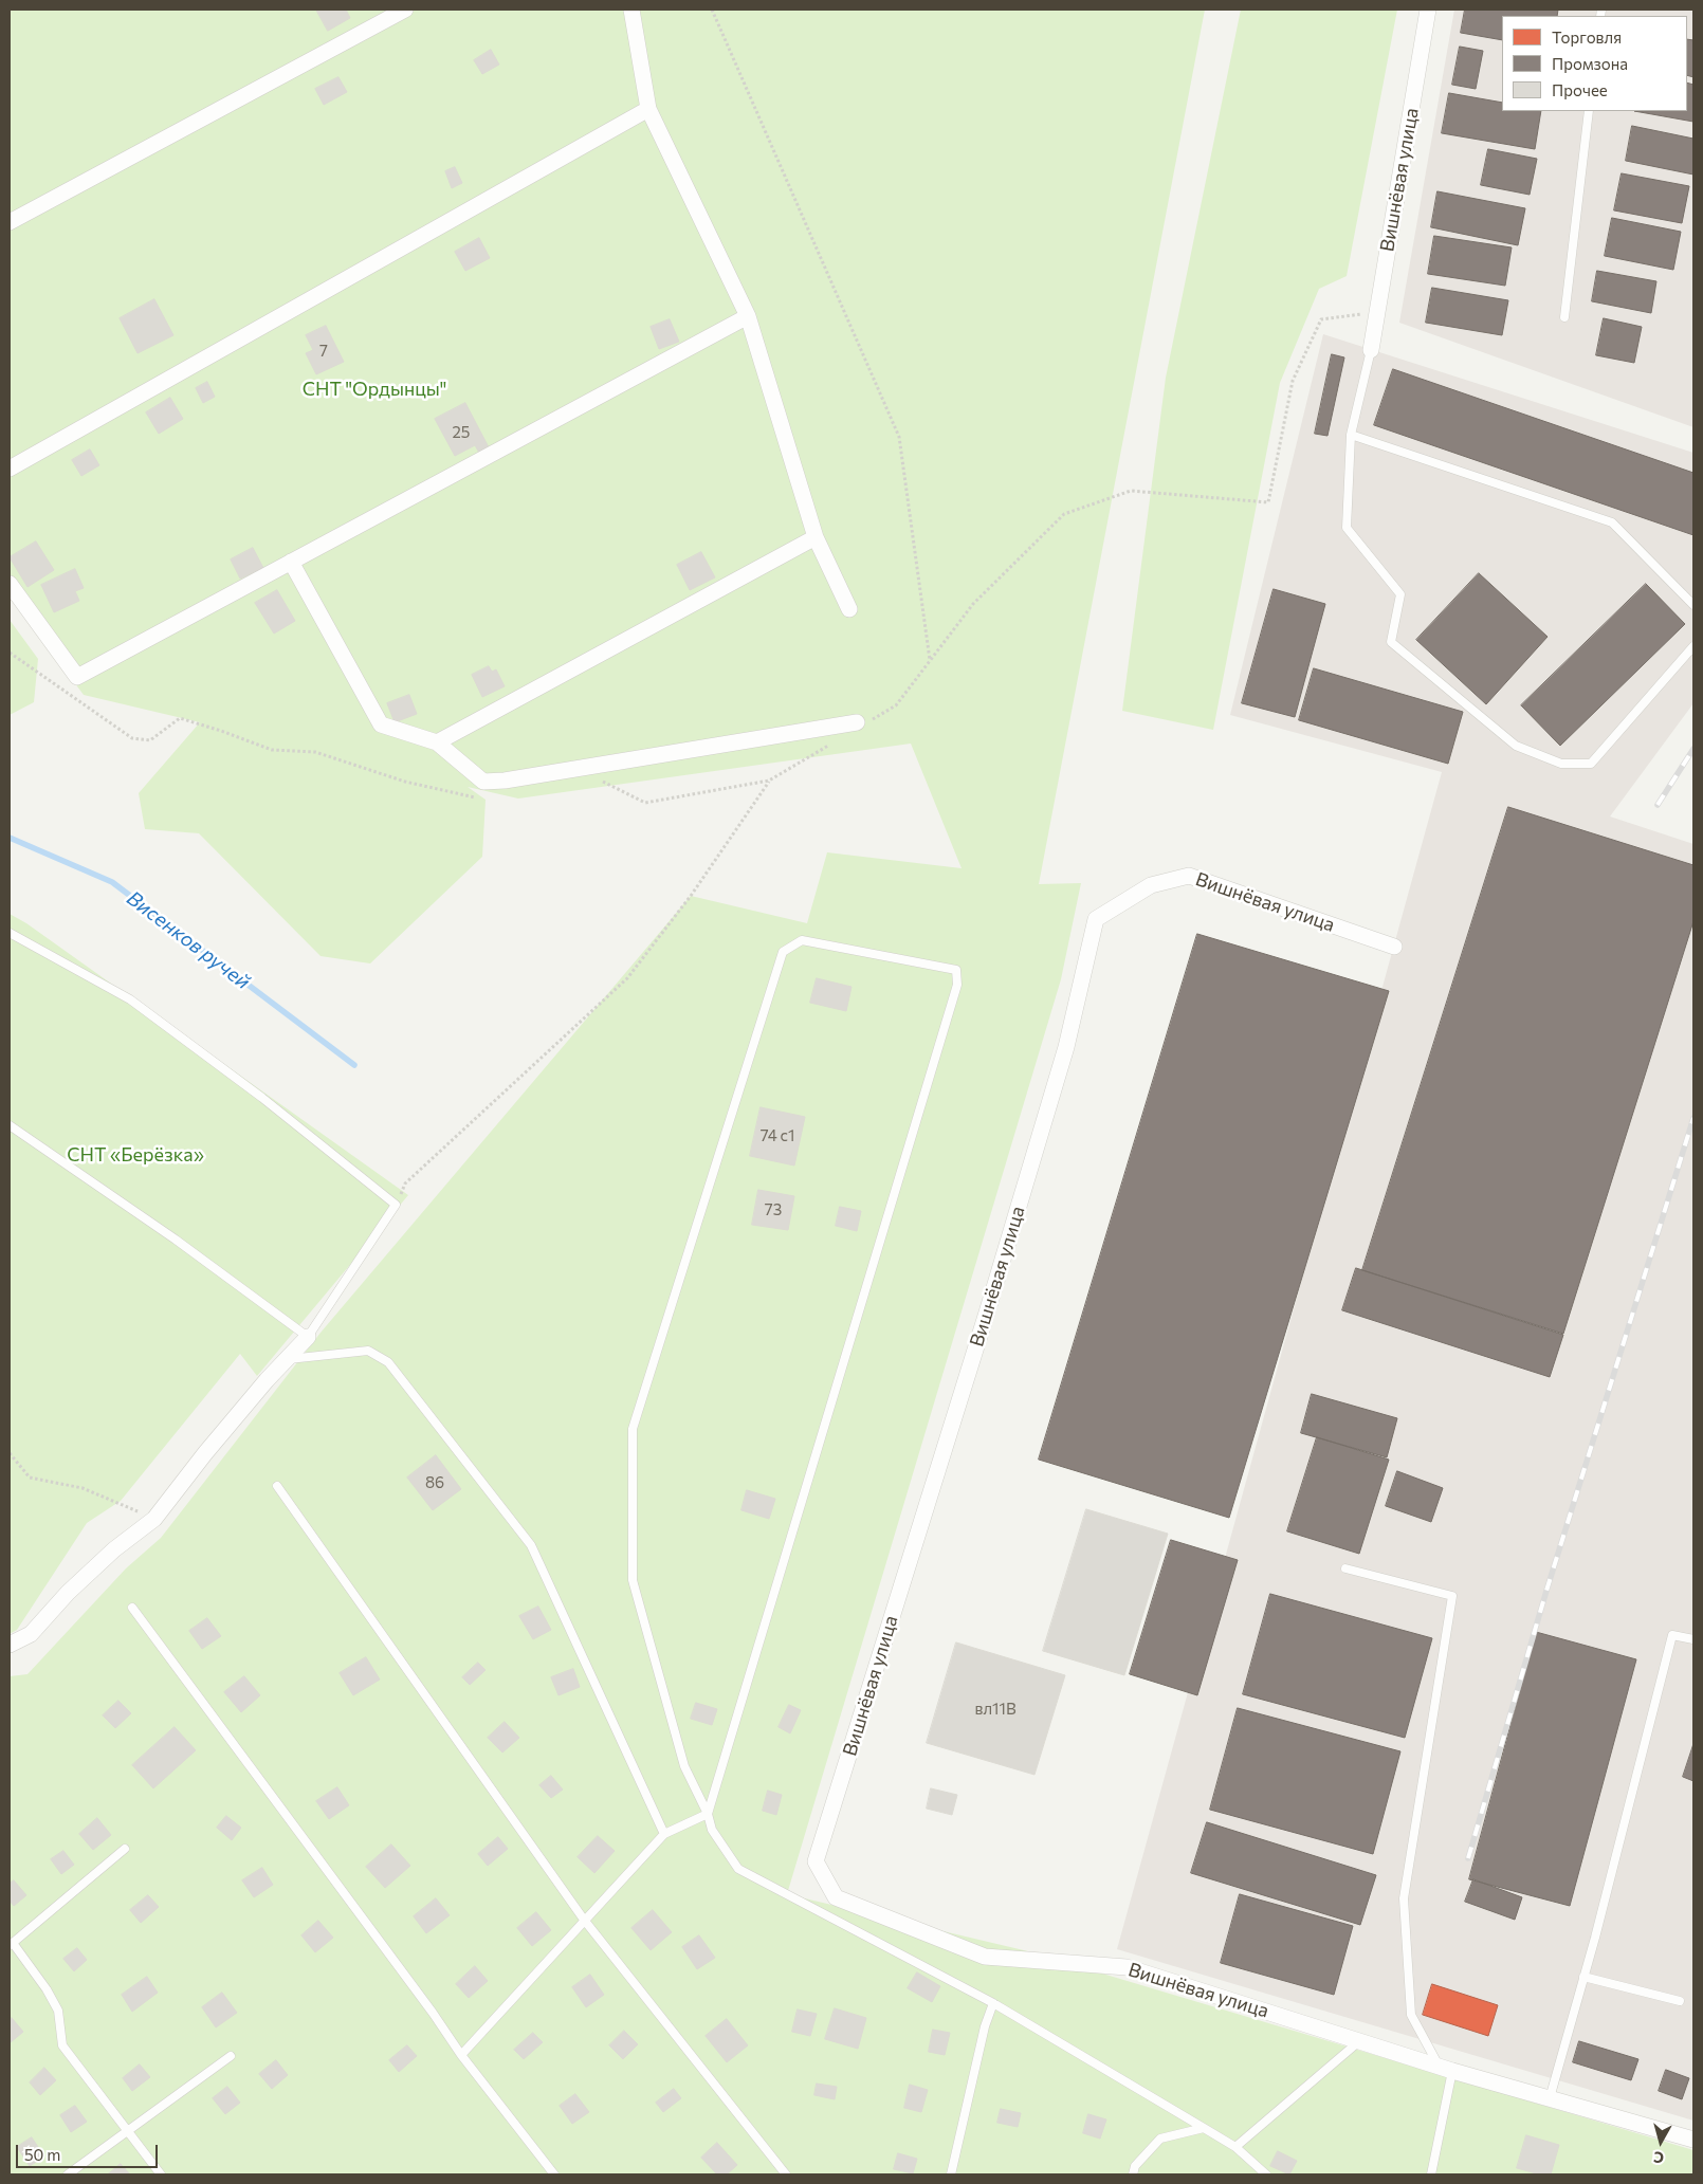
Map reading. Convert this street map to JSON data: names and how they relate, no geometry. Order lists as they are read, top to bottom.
{
  "streets": {
    "street": ["Вишнёвая улица"]
  },
  "water": ["Висенков ручей"],
  "parks": ["СНТ \"Ордынцы\"", "СНТ «Берёзка»"],
  "house_numbers": [
    "7",
    "25",
    "74 с1",
    "73",
    "86",
    "вл11В"
  ],
  "legend": ["Торговля", "Промзона", "Прочее"],
  "scale_bar": "50 m",
  "north": "bottom"
}
